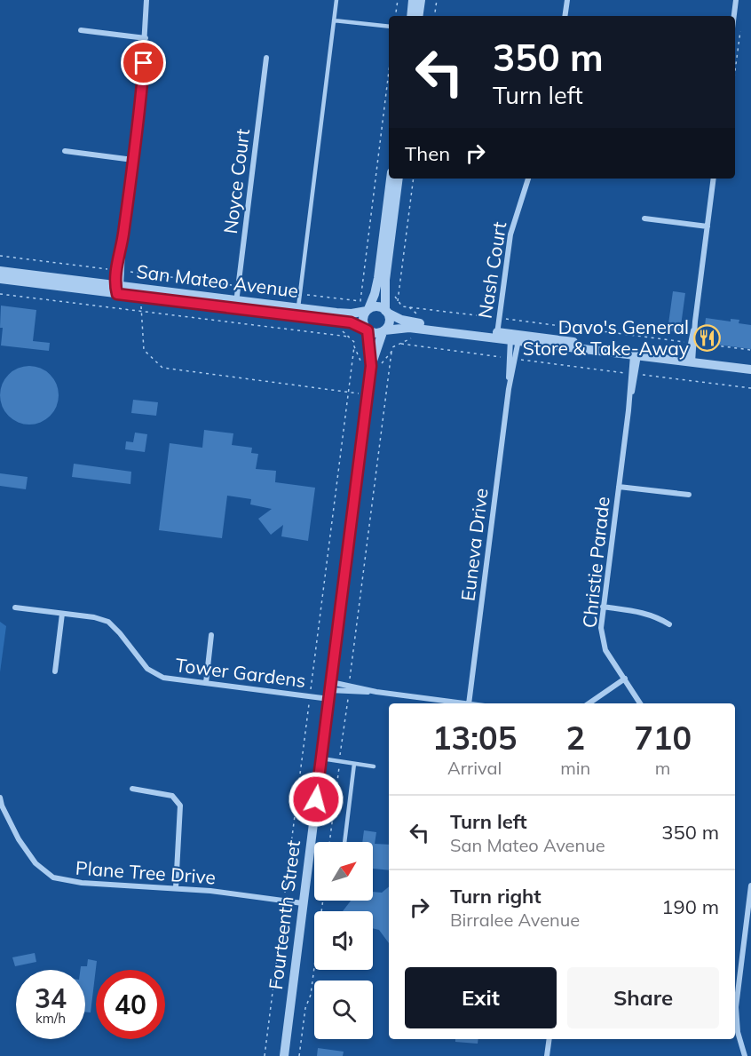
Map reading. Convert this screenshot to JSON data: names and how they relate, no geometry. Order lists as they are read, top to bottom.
{
  "streets": {
    "street": [
      "Noyce Court",
      "Nash Court",
      "San Mateo Avenue",
      "Euneva Drive",
      "Christie Parade",
      "Tower Gardens",
      "Plane Tree Drive",
      "Fourteenth Street"
    ]
  },
  "crossings": [
    ["Noyce Court", "San Mateo Avenue"],
    ["San Mateo Avenue", "Fourteenth Street"],
    ["Tower Gardens", "Fourteenth Street"],
    ["Plane Tree Drive", "Fourteenth Street"]
  ],
  "places": {
    "restaurant": ["Davo's General Store & Take-Away"]
  },
  "north": "top right",
  "page": {
    "turn": ["350 m", "Turn left"],
    "then": "Then",
    "eta": [
      "13:05",
      "Arrival",
      "2",
      "min",
      "710",
      "m"
    ],
    "list": [
      {
        "name": "Turn left",
        "note": "San Mateo Avenue",
        "value": "350 m"
      },
      {
        "name": "Turn right",
        "note": "Birralee Avenue",
        "value": "190 m"
      }
    ],
    "buttons": ["Exit", "Share"],
    "speed": "34 km/h",
    "limit": "40"
  }
}
